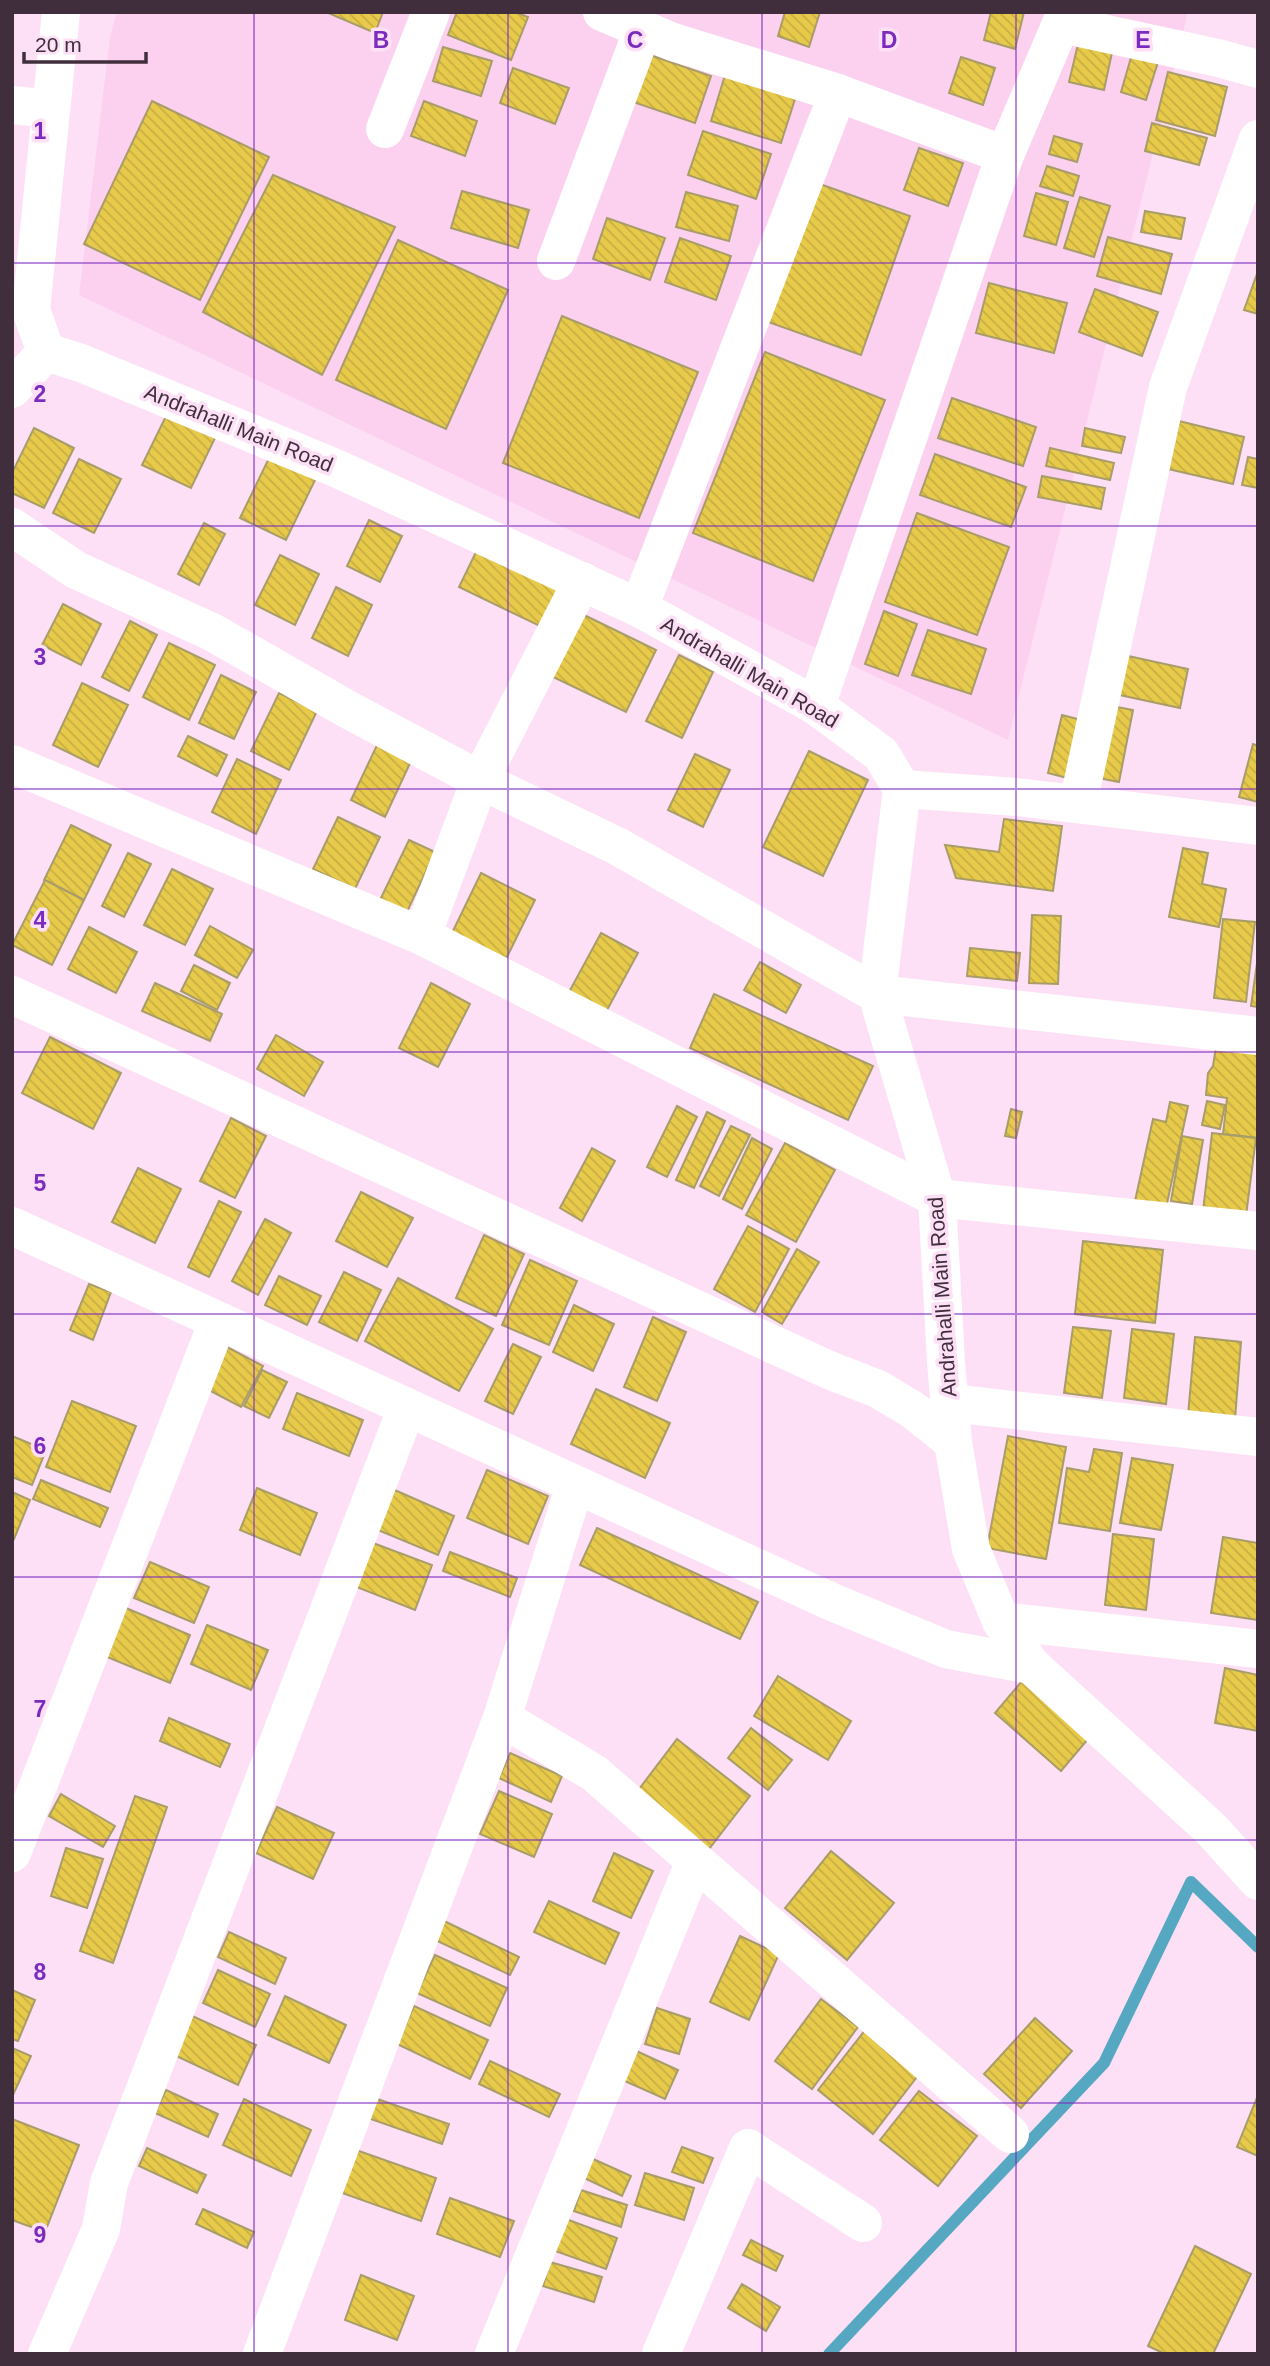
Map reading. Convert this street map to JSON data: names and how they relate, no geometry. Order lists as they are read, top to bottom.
{
  "streets": {
    "street": ["Andrahalli Main Road"]
  },
  "scale_bar": "20 m",
  "grid": {
    "columns": [
      "B",
      "C",
      "D",
      "E"
    ],
    "rows": [
      "1",
      "2",
      "3",
      "4",
      "5",
      "6",
      "7",
      "8",
      "9"
    ]
  }
}
